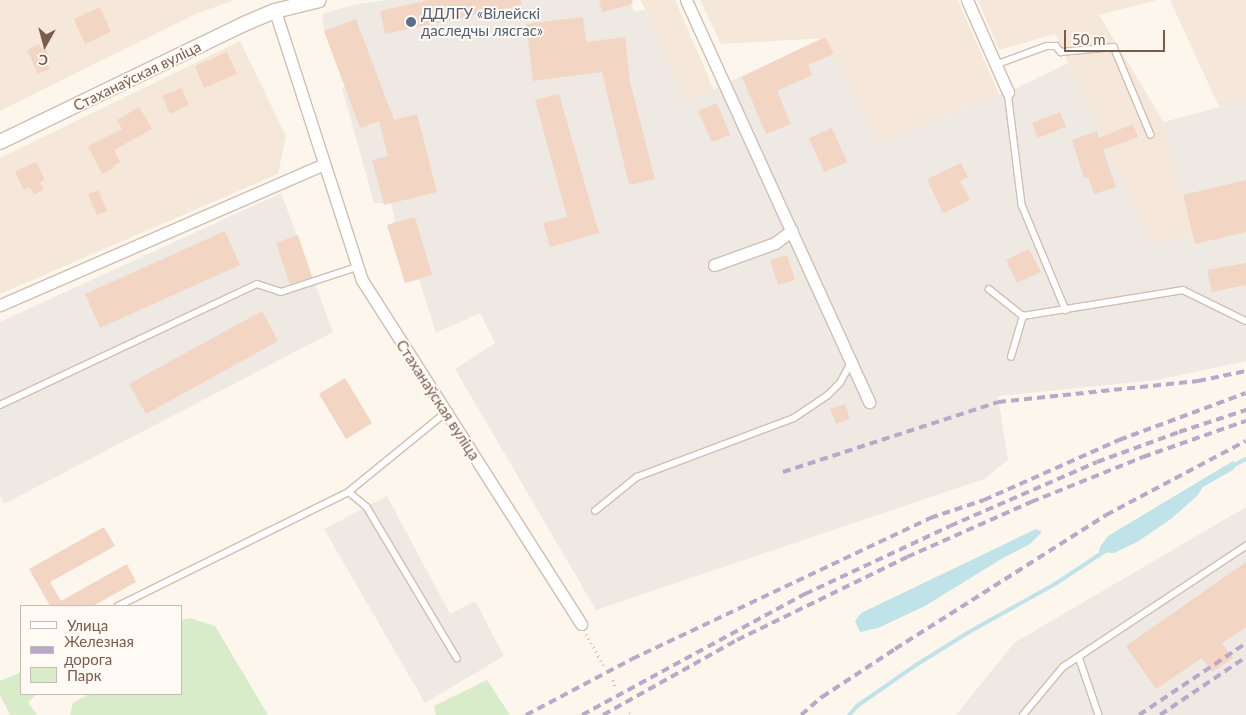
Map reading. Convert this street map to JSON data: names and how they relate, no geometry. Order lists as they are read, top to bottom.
{
  "streets": {
    "street": ["Стаханаўская вуліца"]
  },
  "places": ["ДДЛГУ «Вілейскі даследчы лясгас»"],
  "legend": ["Улица", "Железная дорога", "Парк"],
  "scale_bar": "50 m",
  "north": "bottom"
}
